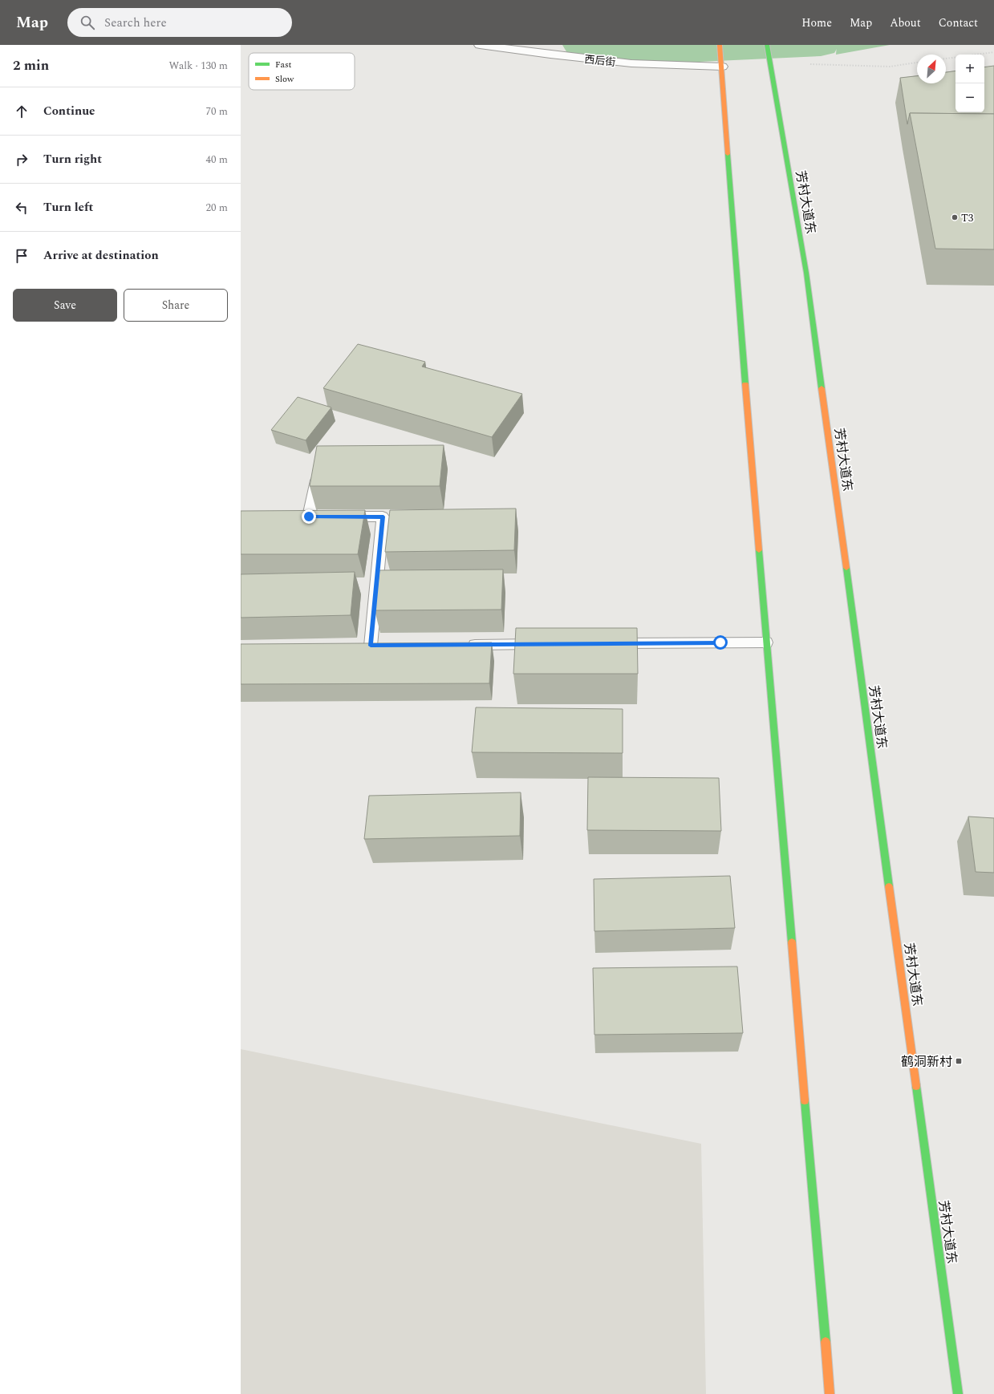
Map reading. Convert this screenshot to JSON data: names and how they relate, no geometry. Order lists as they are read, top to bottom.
{
  "streets": {
    "highway": ["芳村大道东"],
    "street": ["西后街"]
  },
  "places": {
    "other": ["T3"],
    "transit": ["鹤洞新村"]
  },
  "legend": ["Fast", "Slow"],
  "north": "top right",
  "page": {
    "header": "Map",
    "search": "Search here",
    "nav": [
      "Home",
      "Map",
      "About",
      "Contact"
    ],
    "heading": ["2 min", "Walk · 130 m"],
    "map_buttons": ["+", "−"],
    "list": [
      ["Continue", "70 m"],
      ["Turn right", "40 m"],
      ["Turn left", "20 m"],
      "Arrive at destination"
    ],
    "buttons": ["Save", "Share"]
  }
}
